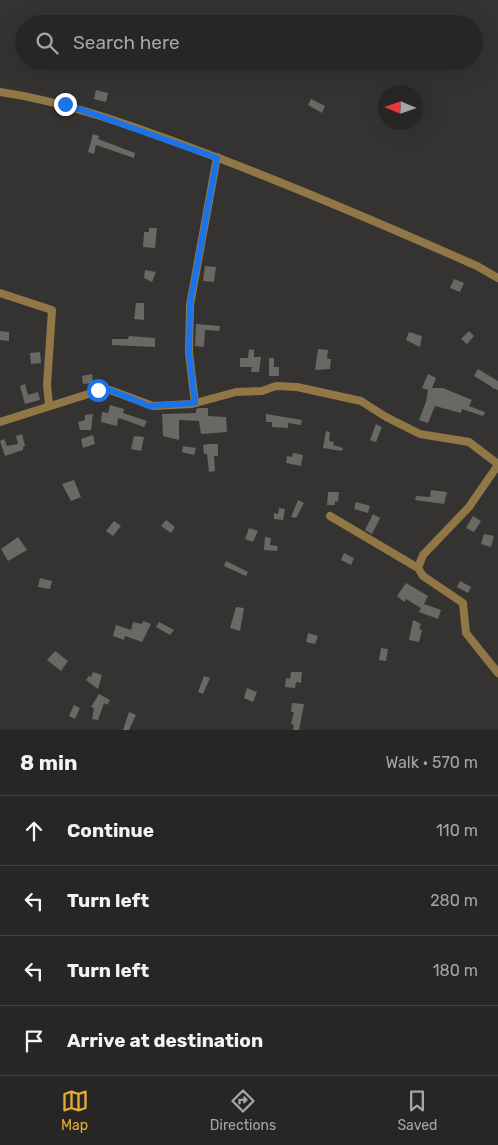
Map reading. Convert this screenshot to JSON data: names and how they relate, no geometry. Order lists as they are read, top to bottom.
{
  "north": "left",
  "page": {
    "search": "Search here",
    "heading": ["8 min", "Walk · 570 m"],
    "list": [
      ["Continue", "110 m"],
      ["Turn left", "280 m"],
      ["Turn left", "180 m"],
      "Arrive at destination"
    ],
    "nav": ["Map", "Directions", "Saved"]
  }
}
